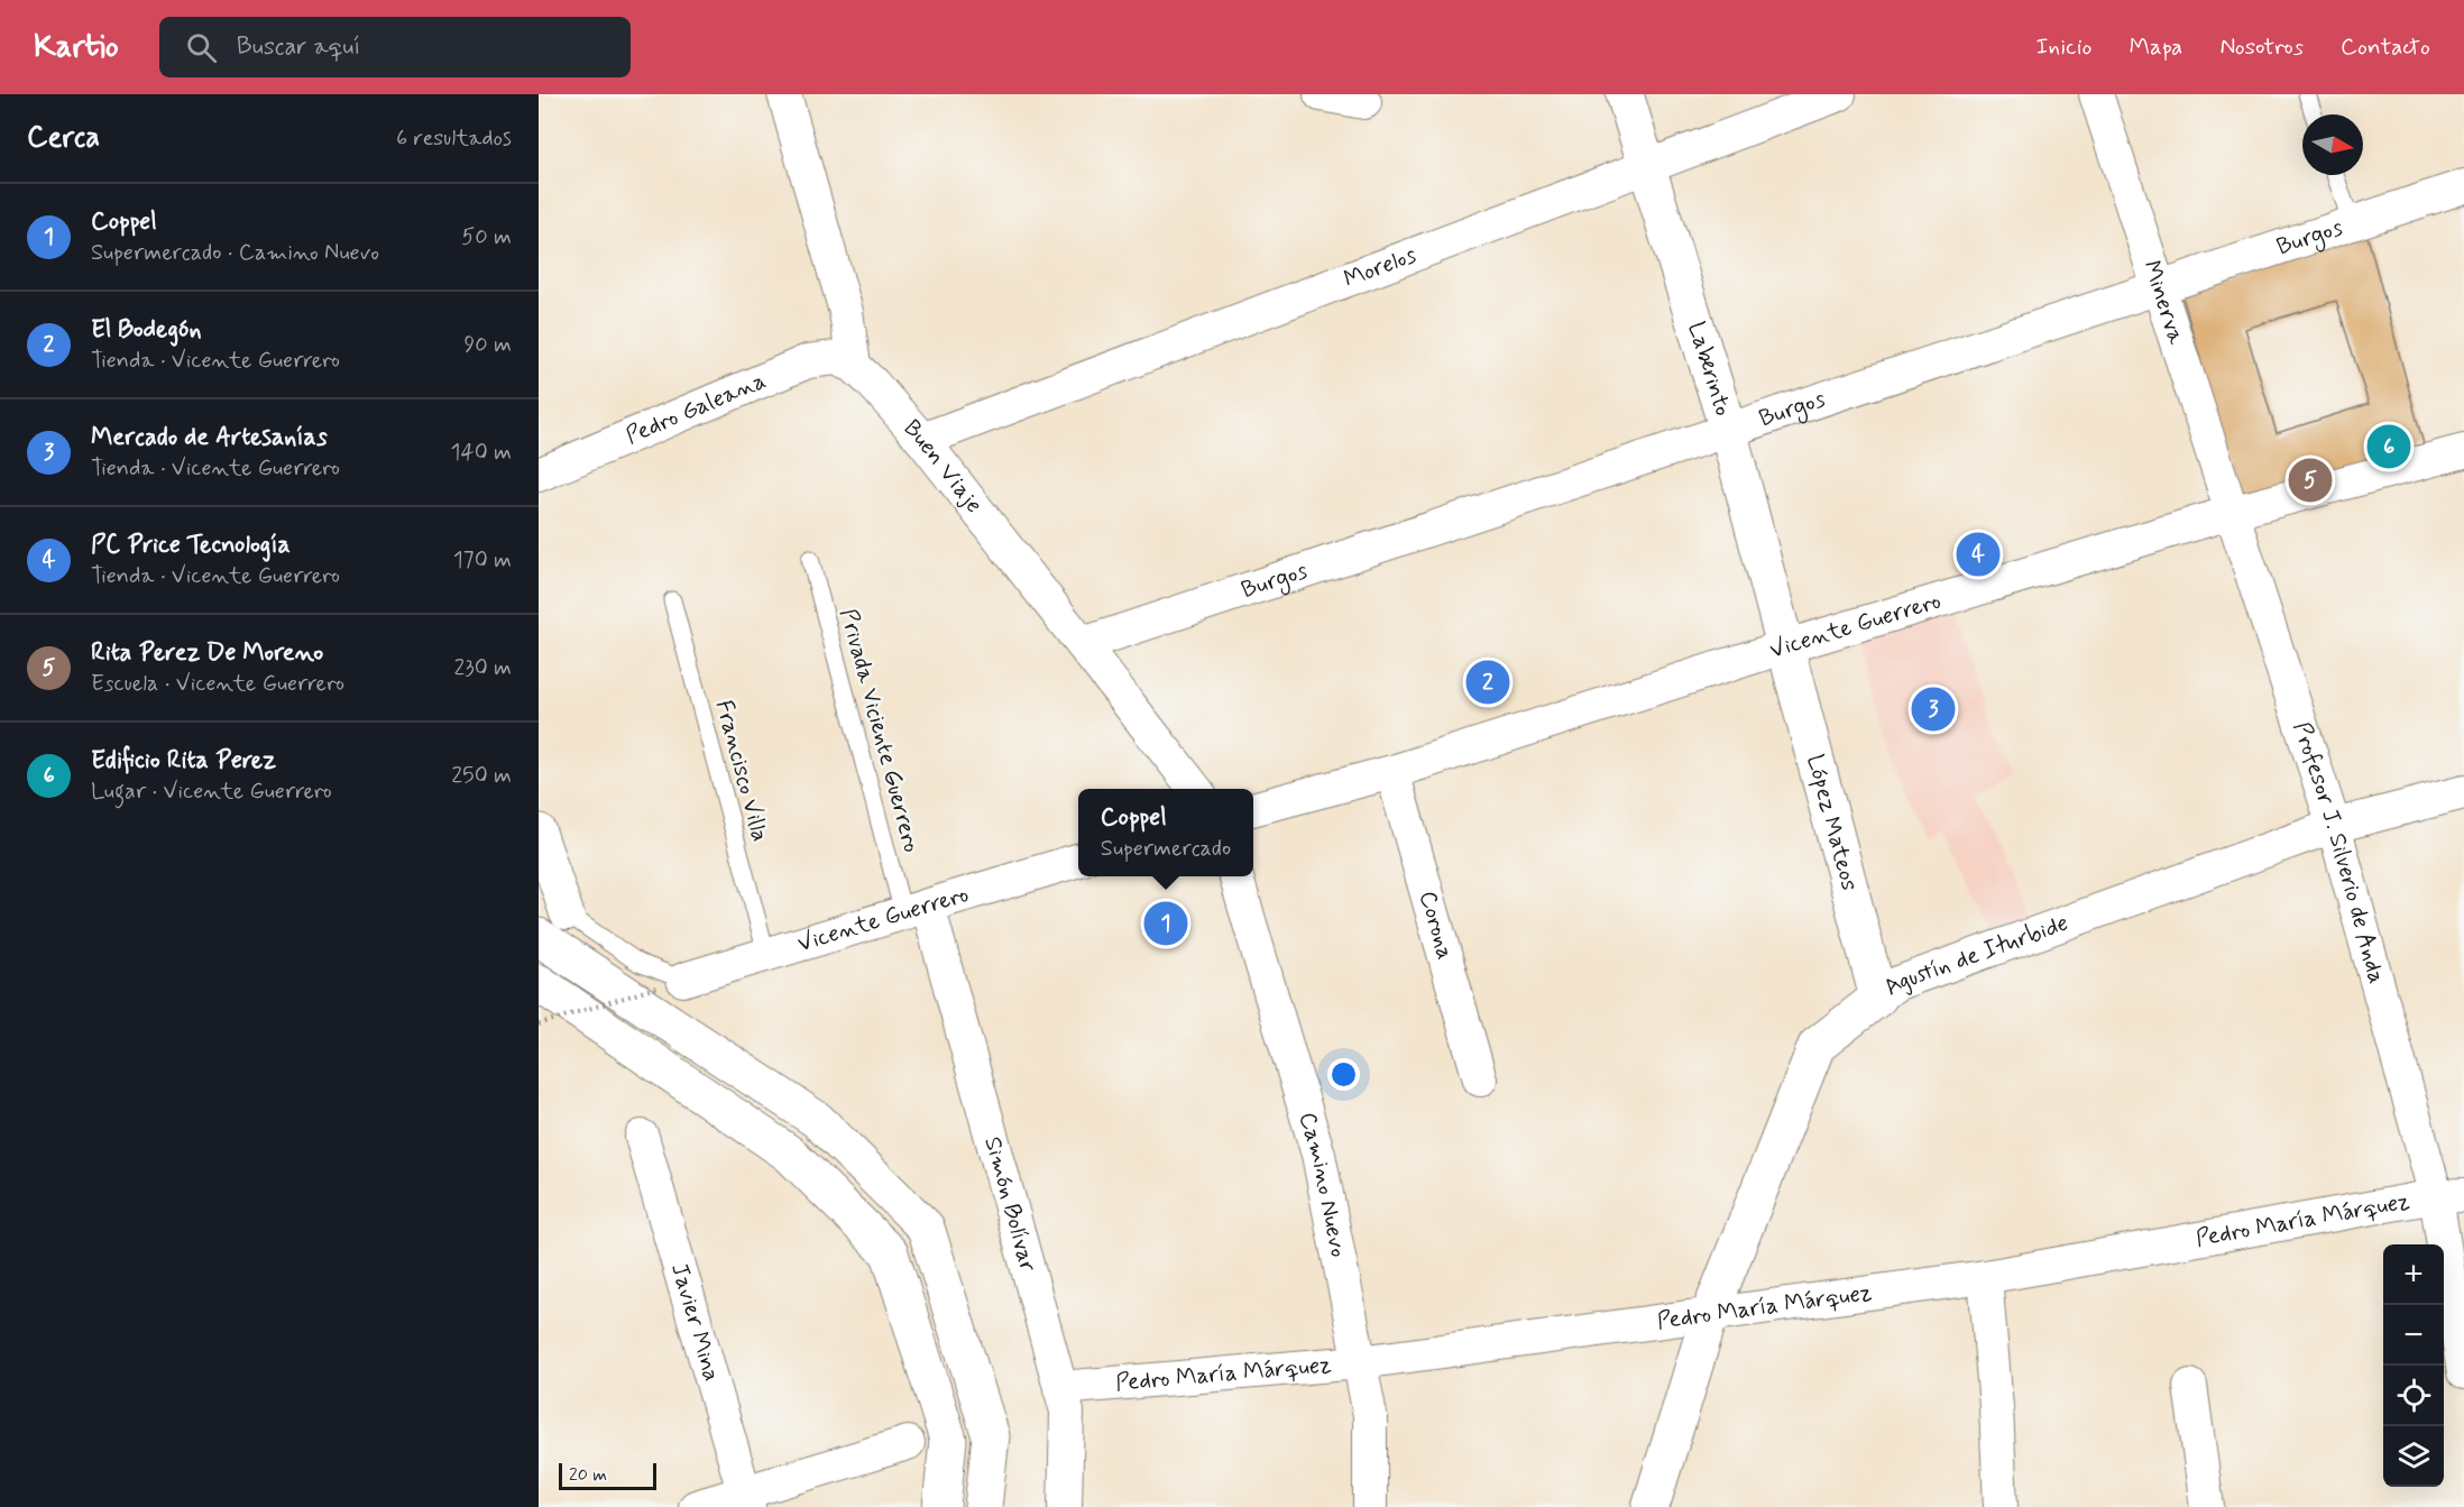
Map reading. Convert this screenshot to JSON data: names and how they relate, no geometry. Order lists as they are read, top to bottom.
{
  "streets": {
    "street": [
      "Burgos",
      "Morelos",
      "Minerva",
      "Laberinto",
      "Pedro Galeana",
      "Buen Viaje",
      "Vicente Guerrero",
      "López Mateos",
      "Profesor J. Silverio de Anda",
      "Corona",
      "Agustín de Iturbide",
      "Camino Nuevo",
      "Simón Bolívar",
      "Pedro María Márquez",
      "Javier Mina"
    ],
    "lane": ["Privada Viciente Guerrero", "Francisco Villa"]
  },
  "crossings": [
    ["Burgos", "Minerva"],
    ["Burgos", "Laberinto"],
    ["Burgos", "Buen Viaje"],
    ["Morelos", "Laberinto"],
    ["Morelos", "Buen Viaje"],
    ["Minerva", "Vicente Guerrero"],
    ["Minerva", "Profesor J. Silverio de Anda"],
    ["Laberinto", "Vicente Guerrero"],
    ["Laberinto", "López Mateos"],
    ["Pedro Galeana", "Buen Viaje"],
    ["Vicente Guerrero", "Privada Viciente Guerrero"],
    ["Vicente Guerrero", "Francisco Villa"],
    ["Vicente Guerrero", "López Mateos"],
    ["Vicente Guerrero", "Profesor J. Silverio de Anda"],
    ["Vicente Guerrero", "Corona"],
    ["Vicente Guerrero", "Simón Bolívar"],
    ["Privada Viciente Guerrero", "Simón Bolívar"],
    ["López Mateos", "Agustín de Iturbide"],
    ["Profesor J. Silverio de Anda", "Agustín de Iturbide"],
    ["Profesor J. Silverio de Anda", "Pedro María Márquez"],
    ["Agustín de Iturbide", "Pedro María Márquez"],
    ["Camino Nuevo", "Pedro María Márquez"],
    ["Simón Bolívar", "Pedro María Márquez"]
  ],
  "scale_bar": "20 m",
  "north": "right",
  "page": {
    "header": "Kartio",
    "search": "Buscar aquí",
    "nav": [
      "Inicio",
      "Mapa",
      "Nosotros",
      "Contacto"
    ],
    "heading": ["Cerca", "6 resultados"],
    "list": [
      {
        "mark": "1",
        "name": "Coppel",
        "note": "Supermercado · Camino Nuevo",
        "value": "50 m"
      },
      {
        "mark": "2",
        "name": "El Bodegón",
        "note": "Tienda · Vicente Guerrero",
        "value": "90 m"
      },
      {
        "mark": "3",
        "name": "Mercado de Artesanías",
        "note": "Tienda · Vicente Guerrero",
        "value": "140 m"
      },
      {
        "mark": "4",
        "name": "PC Price Tecnología",
        "note": "Tienda · Vicente Guerrero",
        "value": "170 m"
      },
      {
        "mark": "5",
        "name": "Rita Perez De Moreno",
        "note": "Escuela · Vicente Guerrero",
        "value": "230 m"
      },
      {
        "mark": "6",
        "name": "Edificio Rita Perez",
        "note": "Lugar · Vicente Guerrero",
        "value": "250 m"
      }
    ],
    "pins": [
      "6",
      "5",
      "4",
      "2",
      "3",
      "1"
    ],
    "popup": ["Coppel", "Supermercado"],
    "map_buttons": ["+", "−"],
    "scale": "20 m"
  }
}
